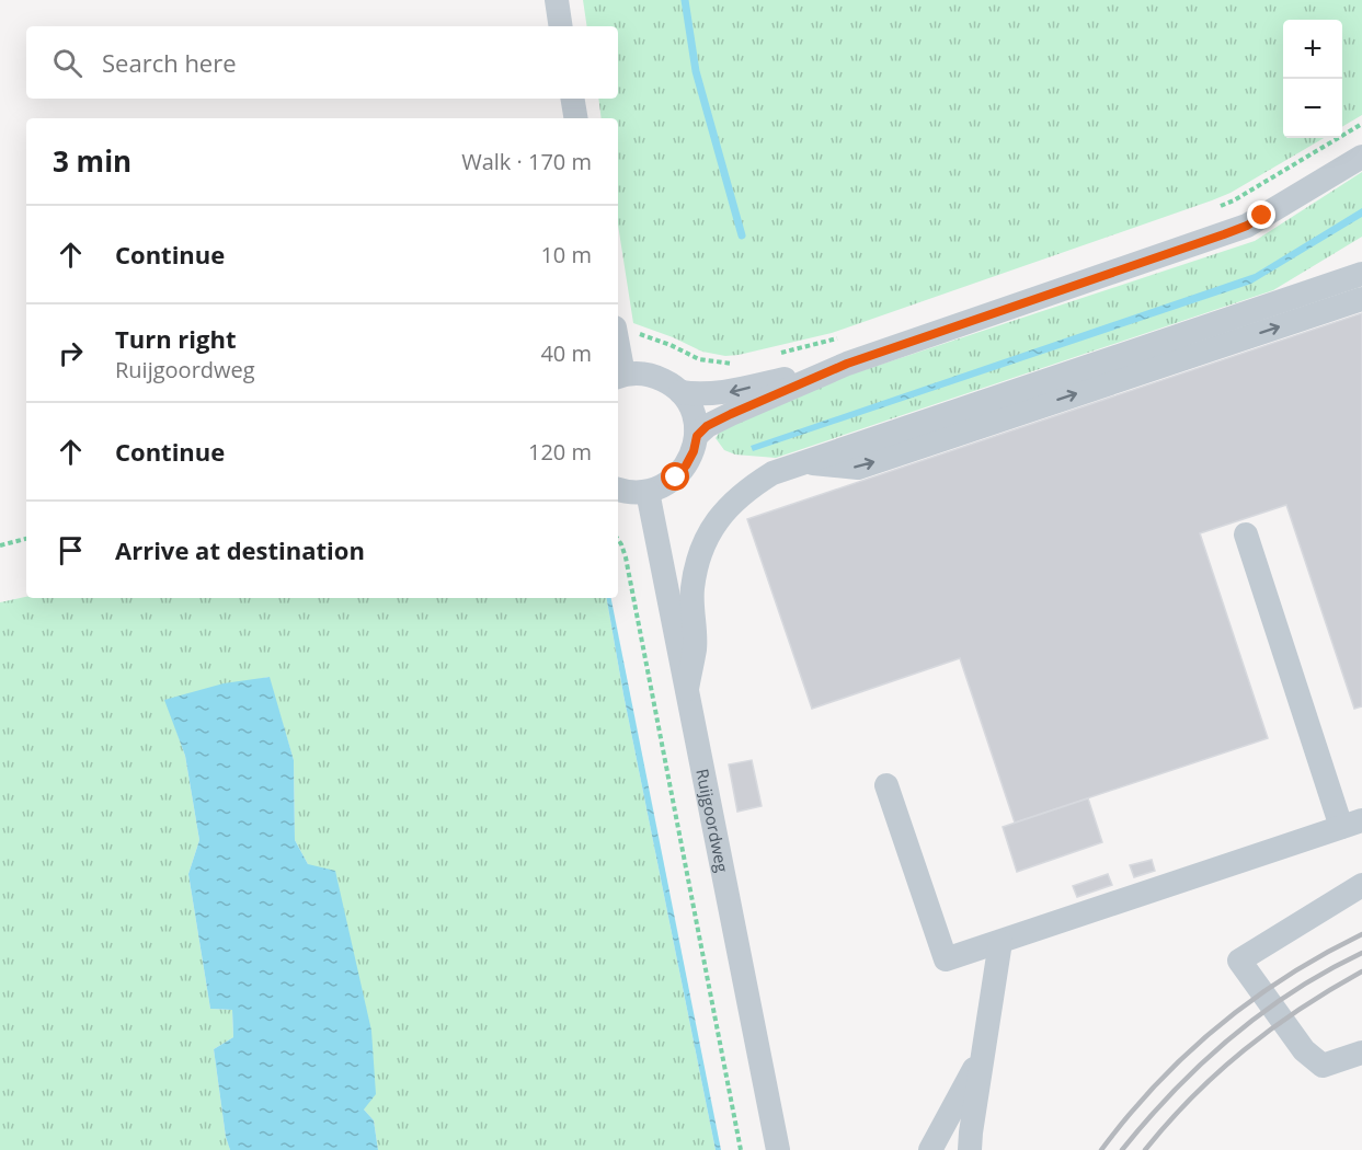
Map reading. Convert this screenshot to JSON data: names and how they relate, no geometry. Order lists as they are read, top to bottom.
{
  "streets": {
    "street": ["Ruijgoordweg"]
  },
  "page": {
    "map_buttons": ["+", "−"],
    "search": "Search here",
    "heading": ["3 min", "Walk · 170 m"],
    "list": [
      ["Continue", "10 m"],
      ["Turn right", "Ruijgoordweg", "40 m"],
      ["Continue", "120 m"],
      "Arrive at destination"
    ]
  }
}
